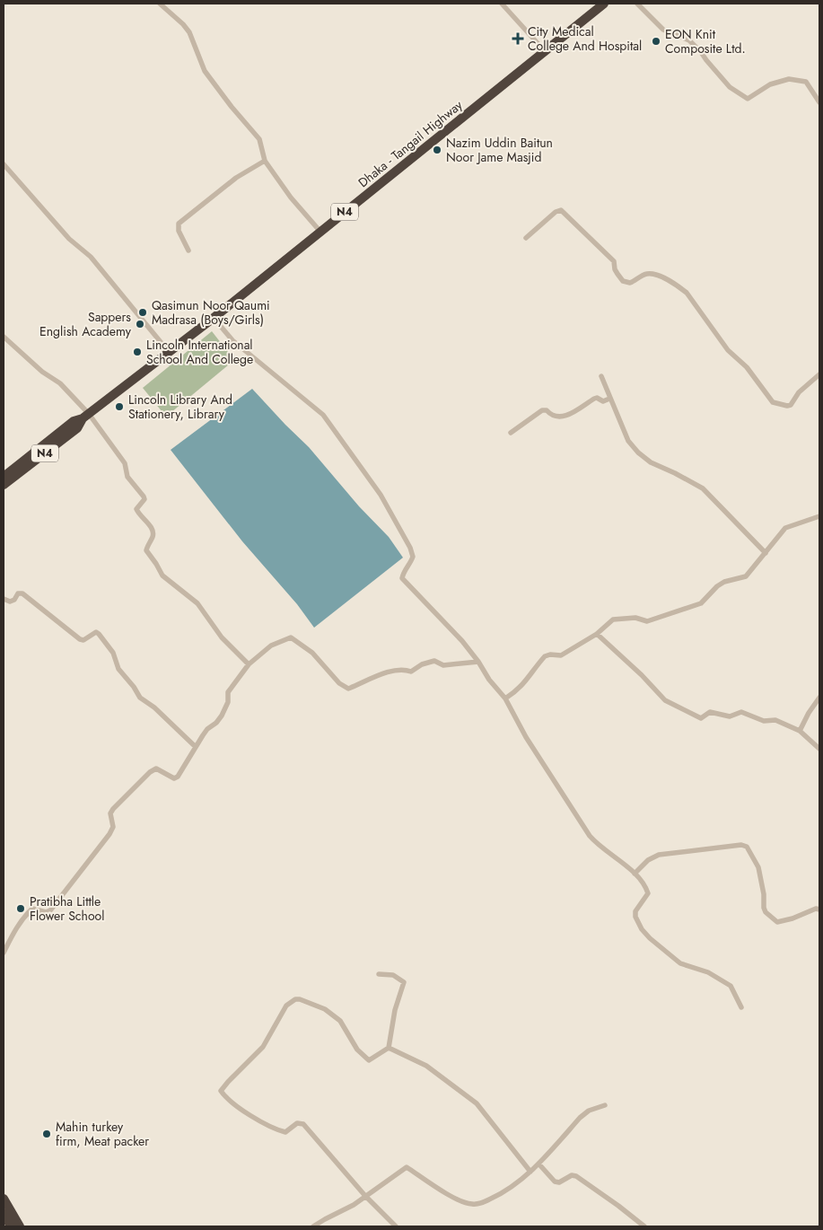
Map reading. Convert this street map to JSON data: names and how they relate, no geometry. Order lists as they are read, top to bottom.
{
  "streets": {
    "highway": ["Dhaka - Tangail Highway", "N4"]
  },
  "places": {
    "health": ["City Medical College And Hospital"],
    "other": [
      "EON Knit Composite Ltd.",
      "Nazim Uddin Baitun Noor Jame Masjid",
      "Qasimun Noor Qaumi Madrasa (Boys/Girls)",
      "Sappers English Academy",
      "Lincoln International School And College",
      "Lincoln Library And Stationery, Library",
      "Pratibha Little Flower School",
      "Mahin turkey firm, Meat packer"
    ]
  }
}
